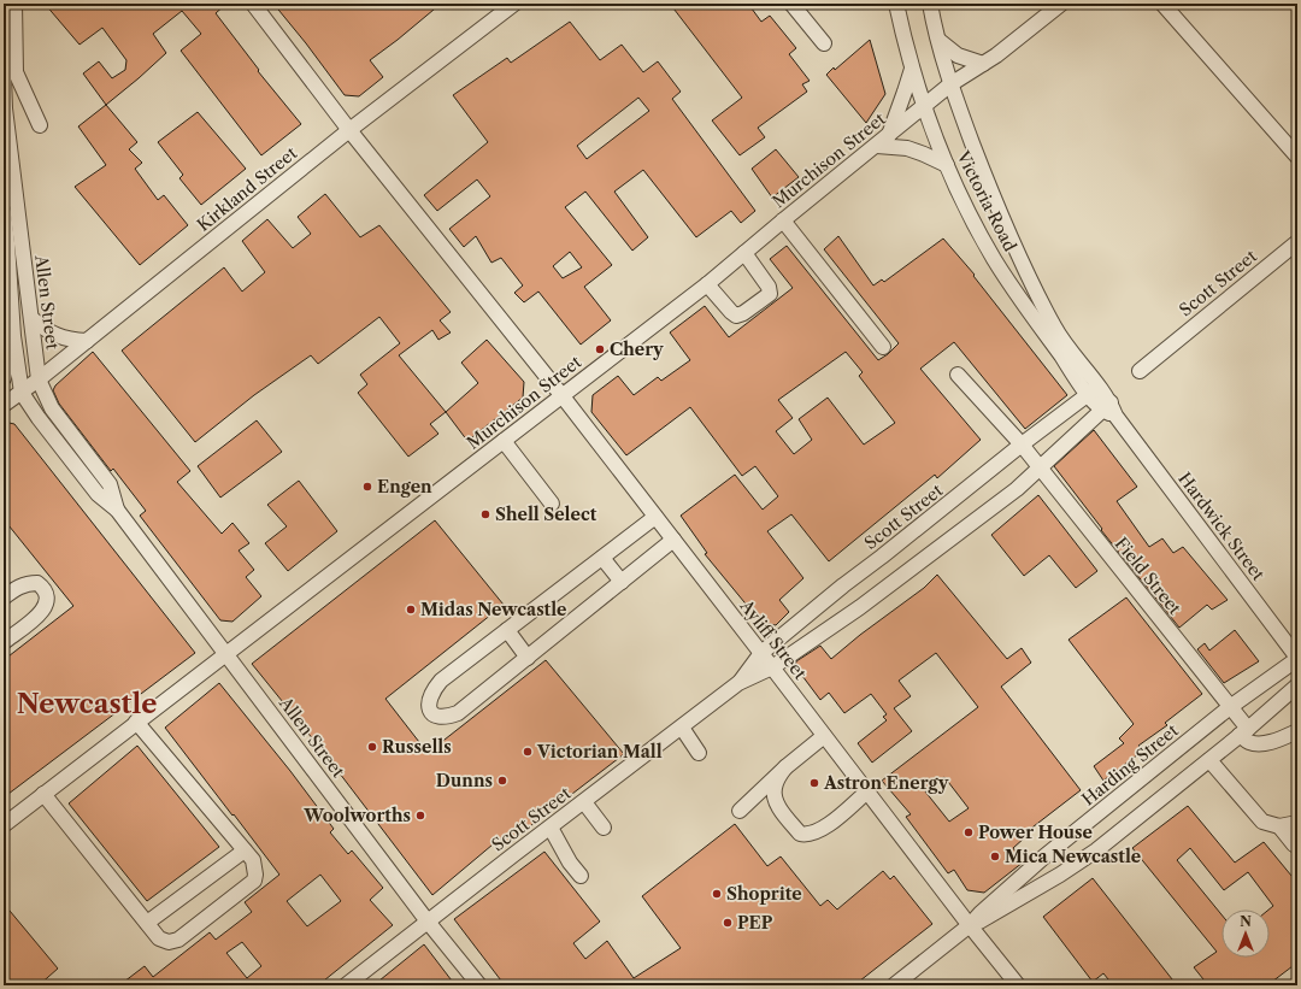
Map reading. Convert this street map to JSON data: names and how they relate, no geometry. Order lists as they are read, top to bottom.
{
  "streets": {
    "street": [
      "Murchison Street",
      "Kirkland Street",
      "Victoria Road",
      "Scott Street",
      "Allen Street",
      "Hardwick Street",
      "Field Street",
      "Ayliff Street",
      "Harding Street"
    ]
  },
  "crossings": [
    ["Murchison Street", "Victoria Road"],
    ["Murchison Street", "Allen Street"],
    ["Murchison Street", "Ayliff Street"],
    ["Kirkland Street", "Allen Street"],
    ["Kirkland Street", "Ayliff Street"],
    ["Victoria Road", "Scott Street"],
    ["Victoria Road", "Hardwick Street"],
    ["Scott Street", "Allen Street"],
    ["Scott Street", "Hardwick Street"],
    ["Scott Street", "Field Street"],
    ["Scott Street", "Ayliff Street"],
    ["Hardwick Street", "Harding Street"],
    ["Field Street", "Harding Street"],
    ["Ayliff Street", "Harding Street"]
  ],
  "districts": ["Newcastle"],
  "places": [
    "Chery",
    "Engen",
    "Shell Select",
    "Midas Newcastle",
    "Russells",
    "Victorian Mall",
    "Dunns",
    "Astron Energy",
    "Woolworths",
    "Power House",
    "Mica Newcastle",
    "Shoprite",
    "PEP"
  ],
  "north": "top"
}
